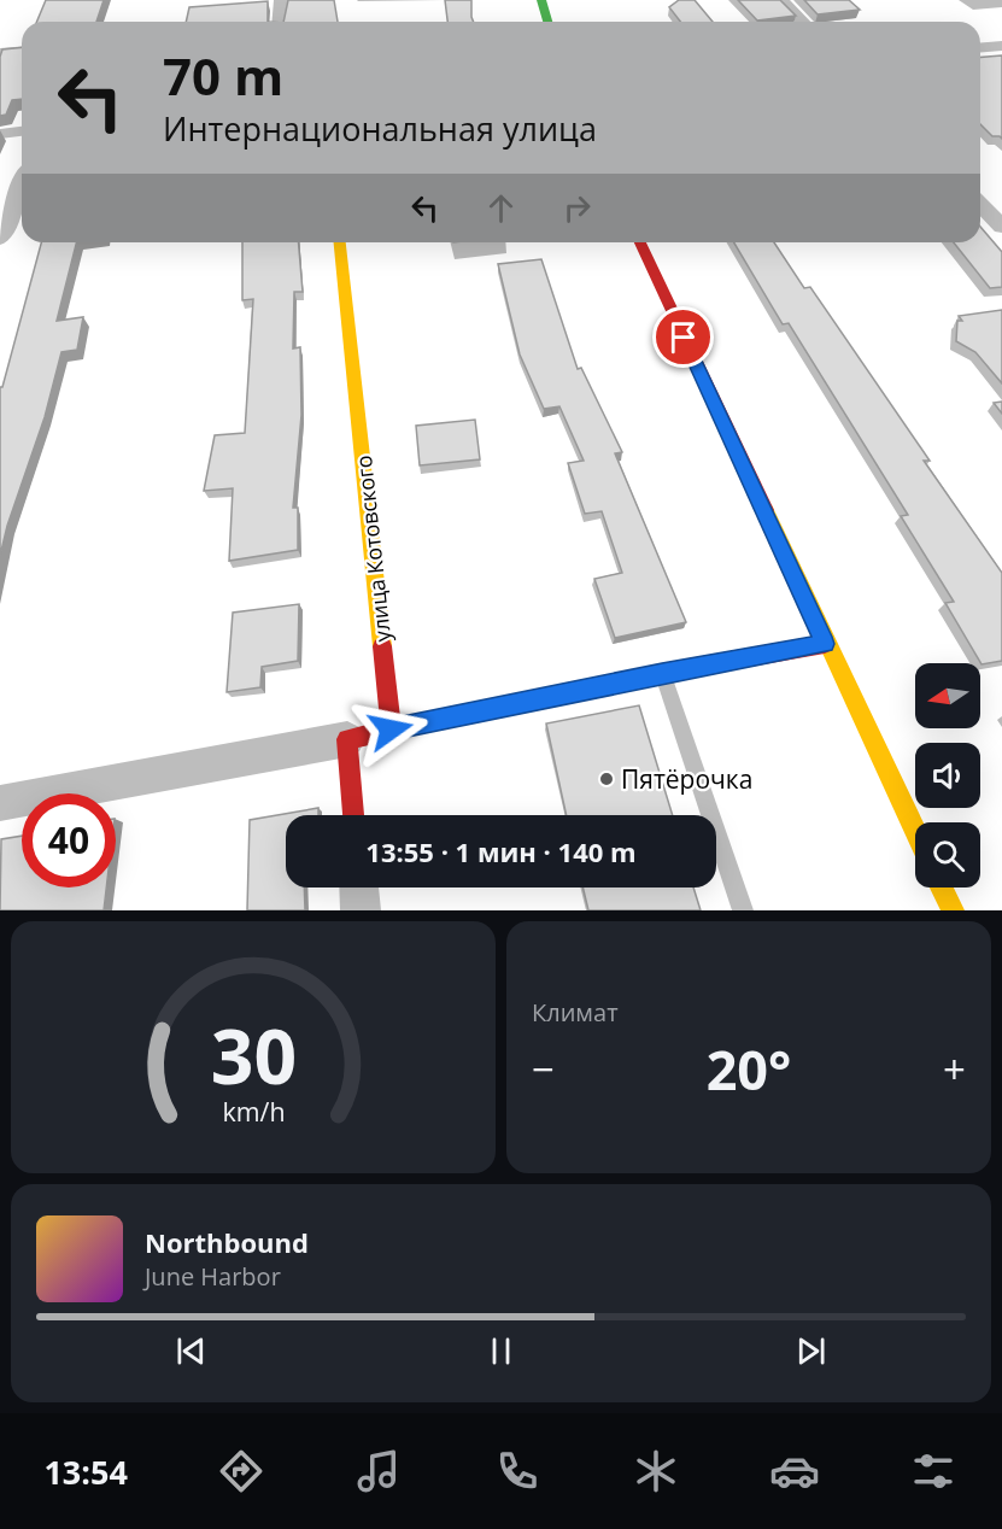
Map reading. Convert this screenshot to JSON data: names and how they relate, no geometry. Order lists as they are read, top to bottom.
{
  "streets": {
    "street": ["улица Котовского"]
  },
  "places": ["Пятёрочка"],
  "north": "left",
  "page": {
    "turn": ["70 m", "Интернациональная улица"],
    "limit": "40",
    "trip": "13:55 · 1 мин · 140 m",
    "tile": "Климат",
    "heat": ["−", "20°", "+"],
    "song": ["Northbound", "June Harbor"],
    "tabs": "13:54",
    "gauge": ["30", "km/h"]
  }
}
